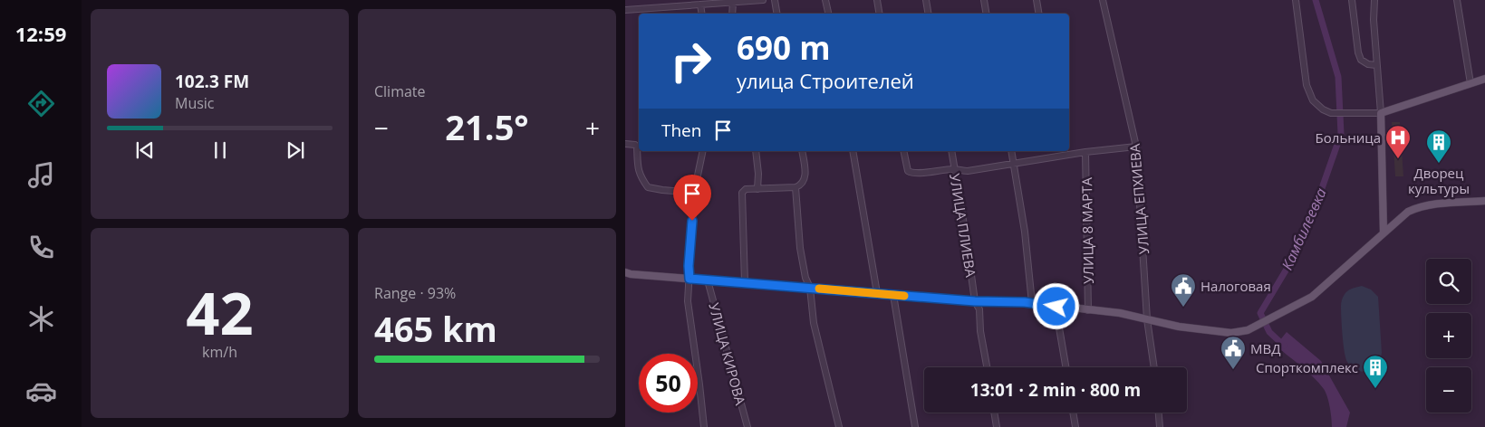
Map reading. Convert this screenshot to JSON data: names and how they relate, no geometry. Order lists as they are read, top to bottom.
{
  "streets": {
    "street": [
      "УЛИЦА ЕПХИЕВА",
      "УЛИЦА ПЛИЕВА",
      "УЛИЦА 8 МАРТА",
      "УЛИЦА КИРОВА"
    ]
  },
  "water": ["Камбилеевка"],
  "places": {
    "hospital": ["Больница"],
    "building": ["Дворец культуры", "Спорткомплекс"],
    "public building": ["Налоговая", "МВД"]
  },
  "page": {
    "tabs": "12:59",
    "tile": [
      "Climate",
      ["42", "km/h"],
      ["Range · 93%", "465 km"]
    ],
    "turn": ["690 m", "улица Строителей"],
    "song": ["102.3 FM", "Music"],
    "heat": ["−", "21.5°", "+"],
    "then": "Then",
    "map_buttons": ["+", "−"],
    "limit": "50",
    "trip": "13:01 · 2 min · 800 m"
  }
}
